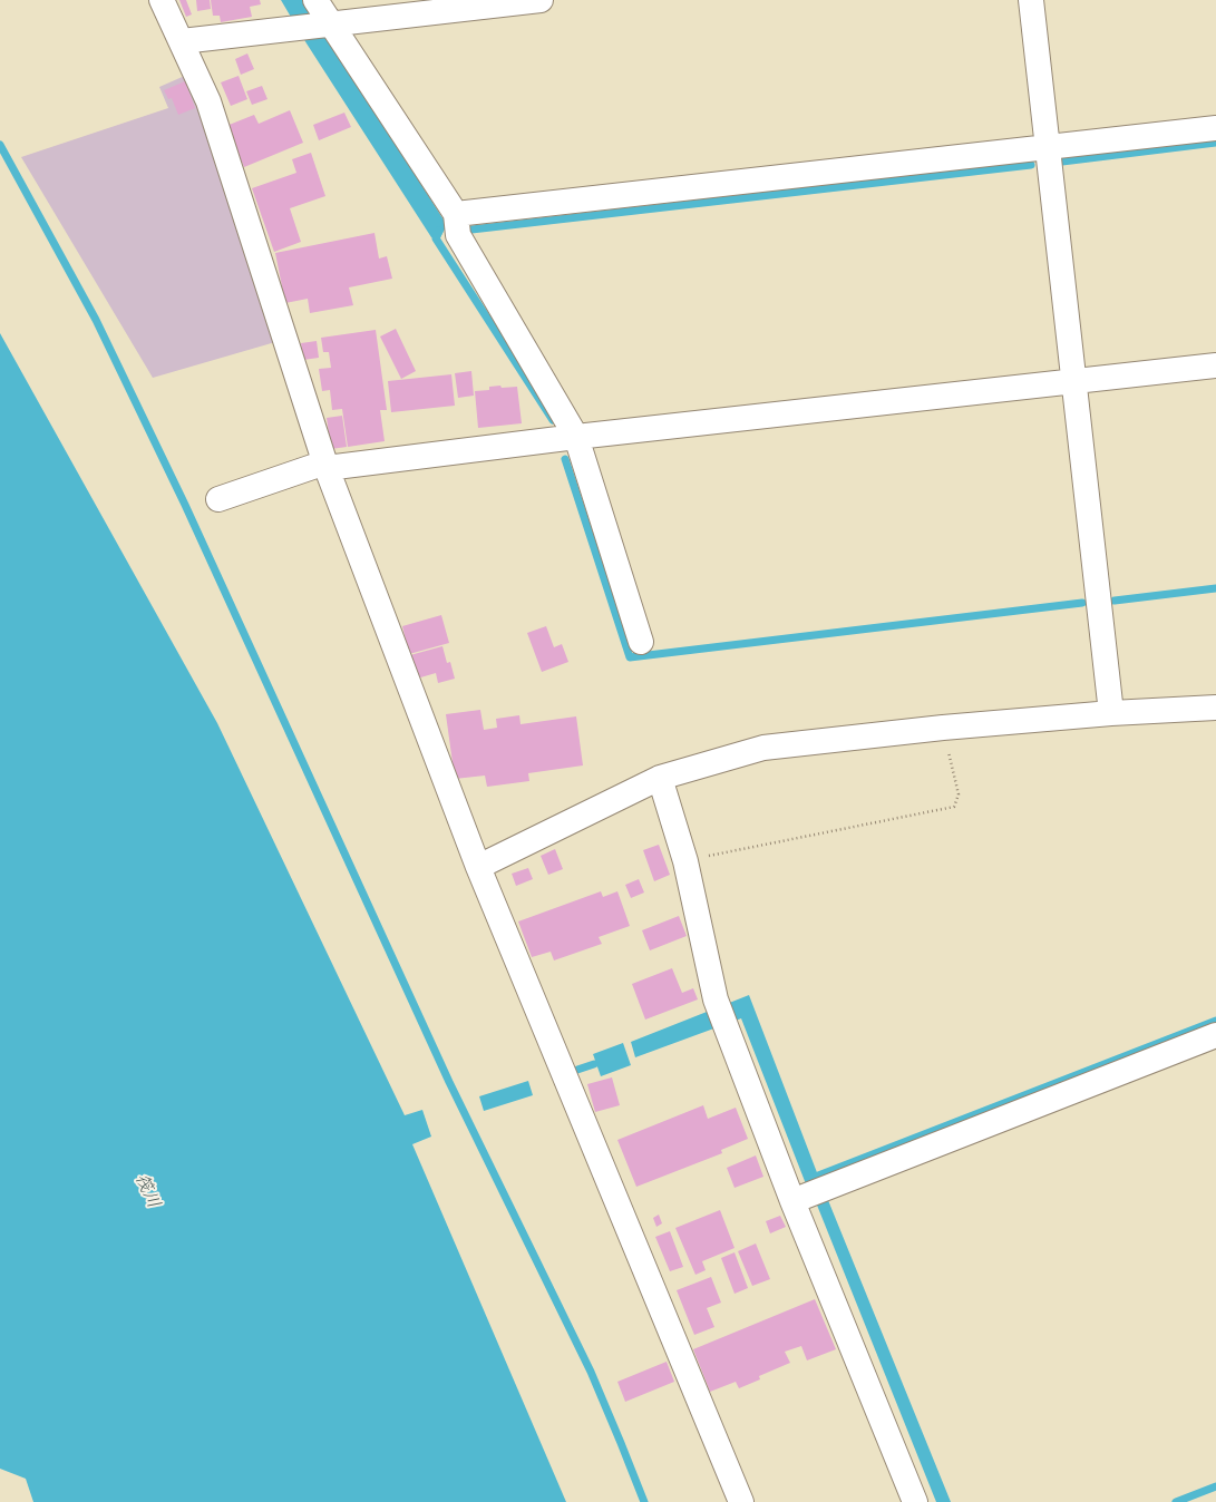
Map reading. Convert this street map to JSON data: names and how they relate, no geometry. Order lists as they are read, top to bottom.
{
  "water": ["筏川"]
}
